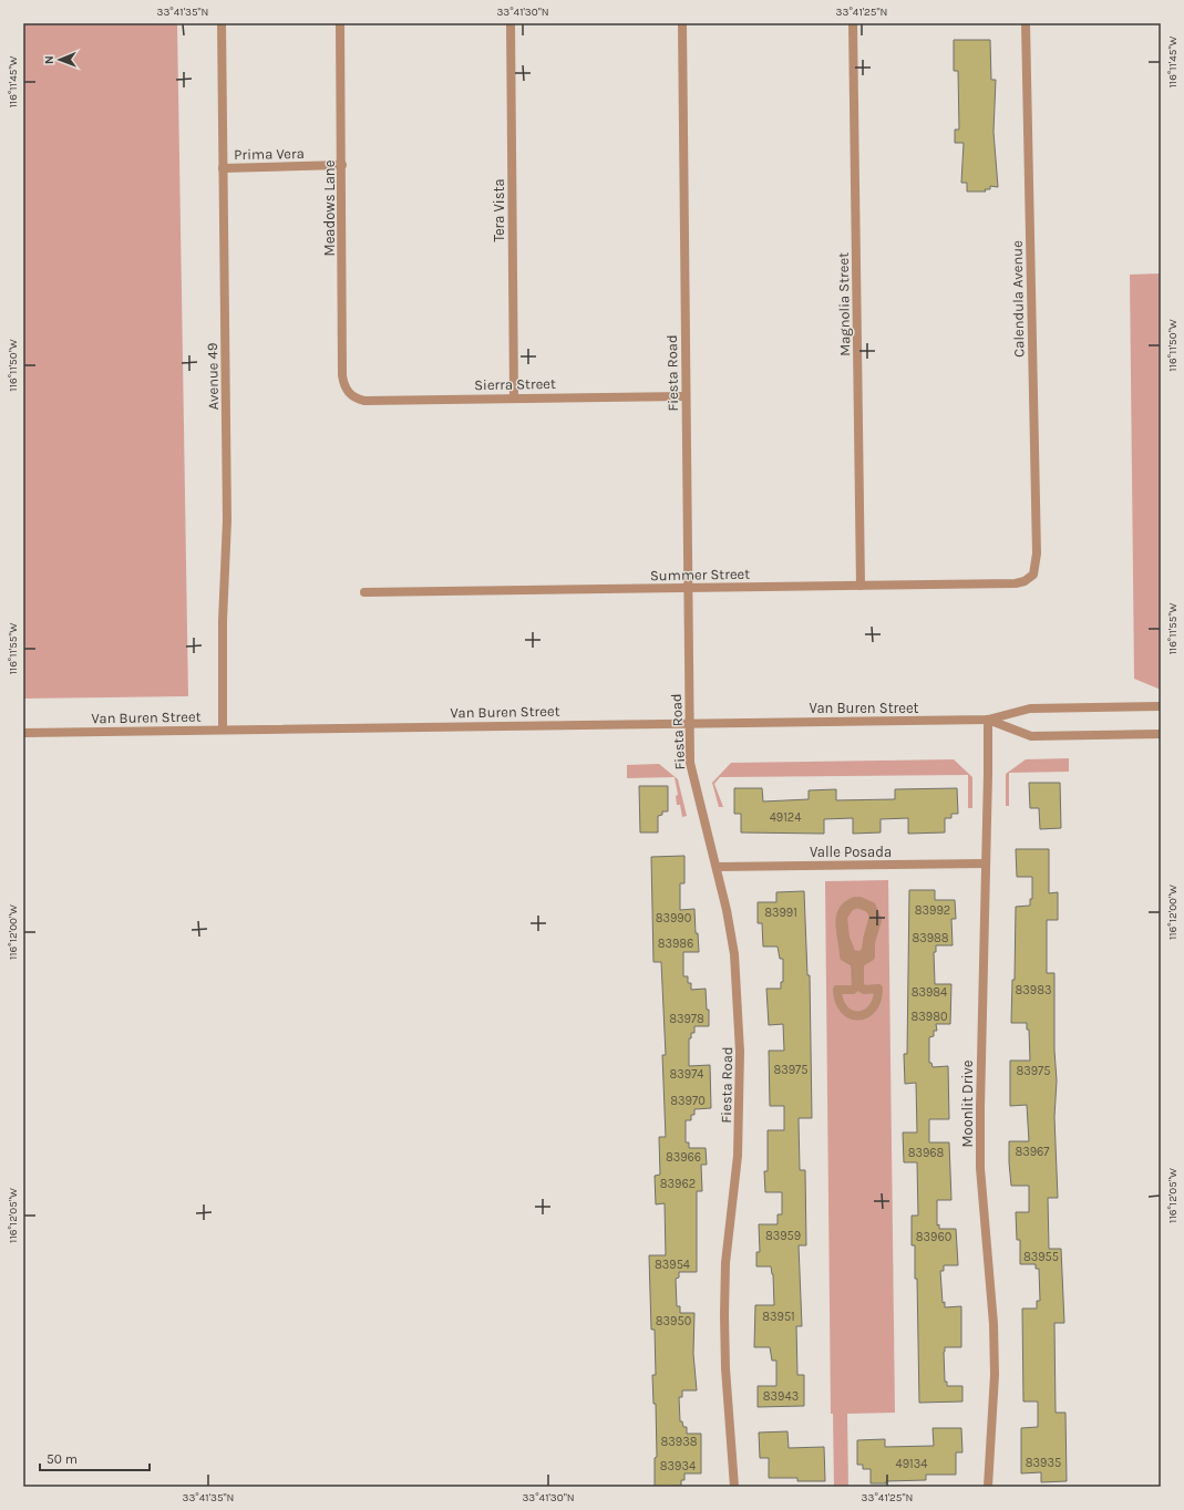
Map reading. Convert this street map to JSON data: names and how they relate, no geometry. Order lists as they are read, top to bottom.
{
  "streets": {
    "street": [
      "Prima Vera",
      "Meadows Lane",
      "Tera Vista",
      "Calendula Avenue",
      "Magnolia Street",
      "Fiesta Road",
      "Avenue 49",
      "Sierra Street",
      "Summer Street",
      "Van Buren Street",
      "Valle Posada",
      "Moonlit Drive"
    ]
  },
  "crossings": [
    ["Prima Vera", "Meadows Lane"],
    ["Prima Vera", "Avenue 49"],
    ["Meadows Lane", "Sierra Street"],
    ["Tera Vista", "Sierra Street"],
    ["Calendula Avenue", "Summer Street"],
    ["Magnolia Street", "Summer Street"],
    ["Fiesta Road", "Sierra Street"],
    ["Fiesta Road", "Summer Street"],
    ["Fiesta Road", "Van Buren Street"],
    ["Fiesta Road", "Valle Posada"],
    ["Avenue 49", "Van Buren Street"],
    ["Van Buren Street", "Moonlit Drive"],
    ["Valle Posada", "Moonlit Drive"]
  ],
  "house_numbers": [
    "49124",
    "83992",
    "83991",
    "83990",
    "83988",
    "83986",
    "83983",
    "83984",
    "83980",
    "83978",
    "83975",
    "83975",
    "83974",
    "83970",
    "83967",
    "83968",
    "83966",
    "83962",
    "83959",
    "83960",
    "83955",
    "83954",
    "83951",
    "83950",
    "83943",
    "83938",
    "83935",
    "49134",
    "83934"
  ],
  "scale_bar": "50 m",
  "north": "left",
  "coordinates": [
    "33°41'35\"N",
    "33°41'30\"N",
    "33°41'25\"N",
    "116°11'45\"W",
    "116°11'50\"W",
    "116°11'55\"W",
    "116°12'00\"W",
    "116°12'05\"W"
  ]
}
